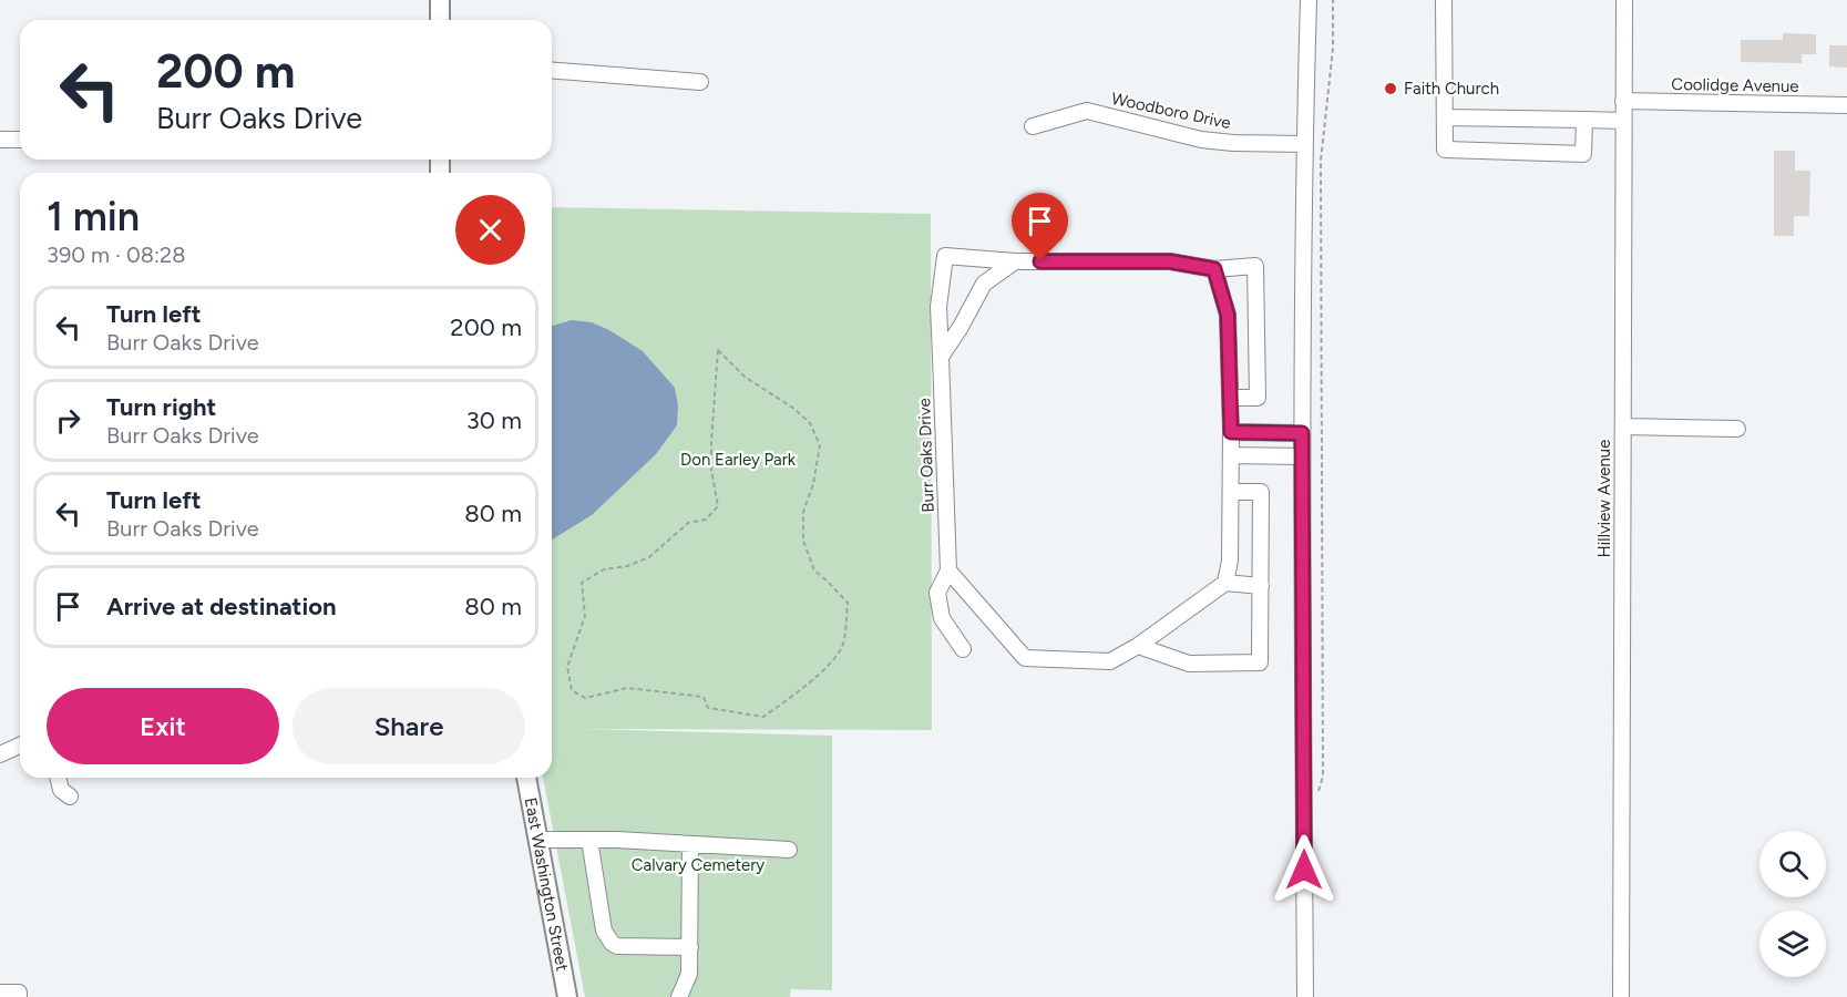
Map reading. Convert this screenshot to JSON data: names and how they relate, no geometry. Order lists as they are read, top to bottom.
{
  "streets": {
    "main road": ["East Washington Street"],
    "street": [
      "Coolidge Avenue",
      "Woodboro Drive",
      "Burr Oaks Drive",
      "Hillview Avenue"
    ]
  },
  "crossings": [
    ["Coolidge Avenue", "Hillview Avenue"]
  ],
  "parks": ["Don Earley Park", "Calvary Cemetery"],
  "places": ["Faith Church"],
  "page": {
    "turn": ["200 m", "Burr Oaks Drive"],
    "heading": ["1 min", "390 m · 08:28"],
    "list": [
      {
        "name": "Turn left",
        "note": "Burr Oaks Drive",
        "value": "200 m"
      },
      {
        "name": "Turn right",
        "note": "Burr Oaks Drive",
        "value": "30 m"
      },
      {
        "name": "Turn left",
        "note": "Burr Oaks Drive",
        "value": "80 m"
      },
      {
        "name": "Arrive at destination",
        "value": "80 m"
      }
    ],
    "buttons": ["Exit", "Share"]
  }
}
